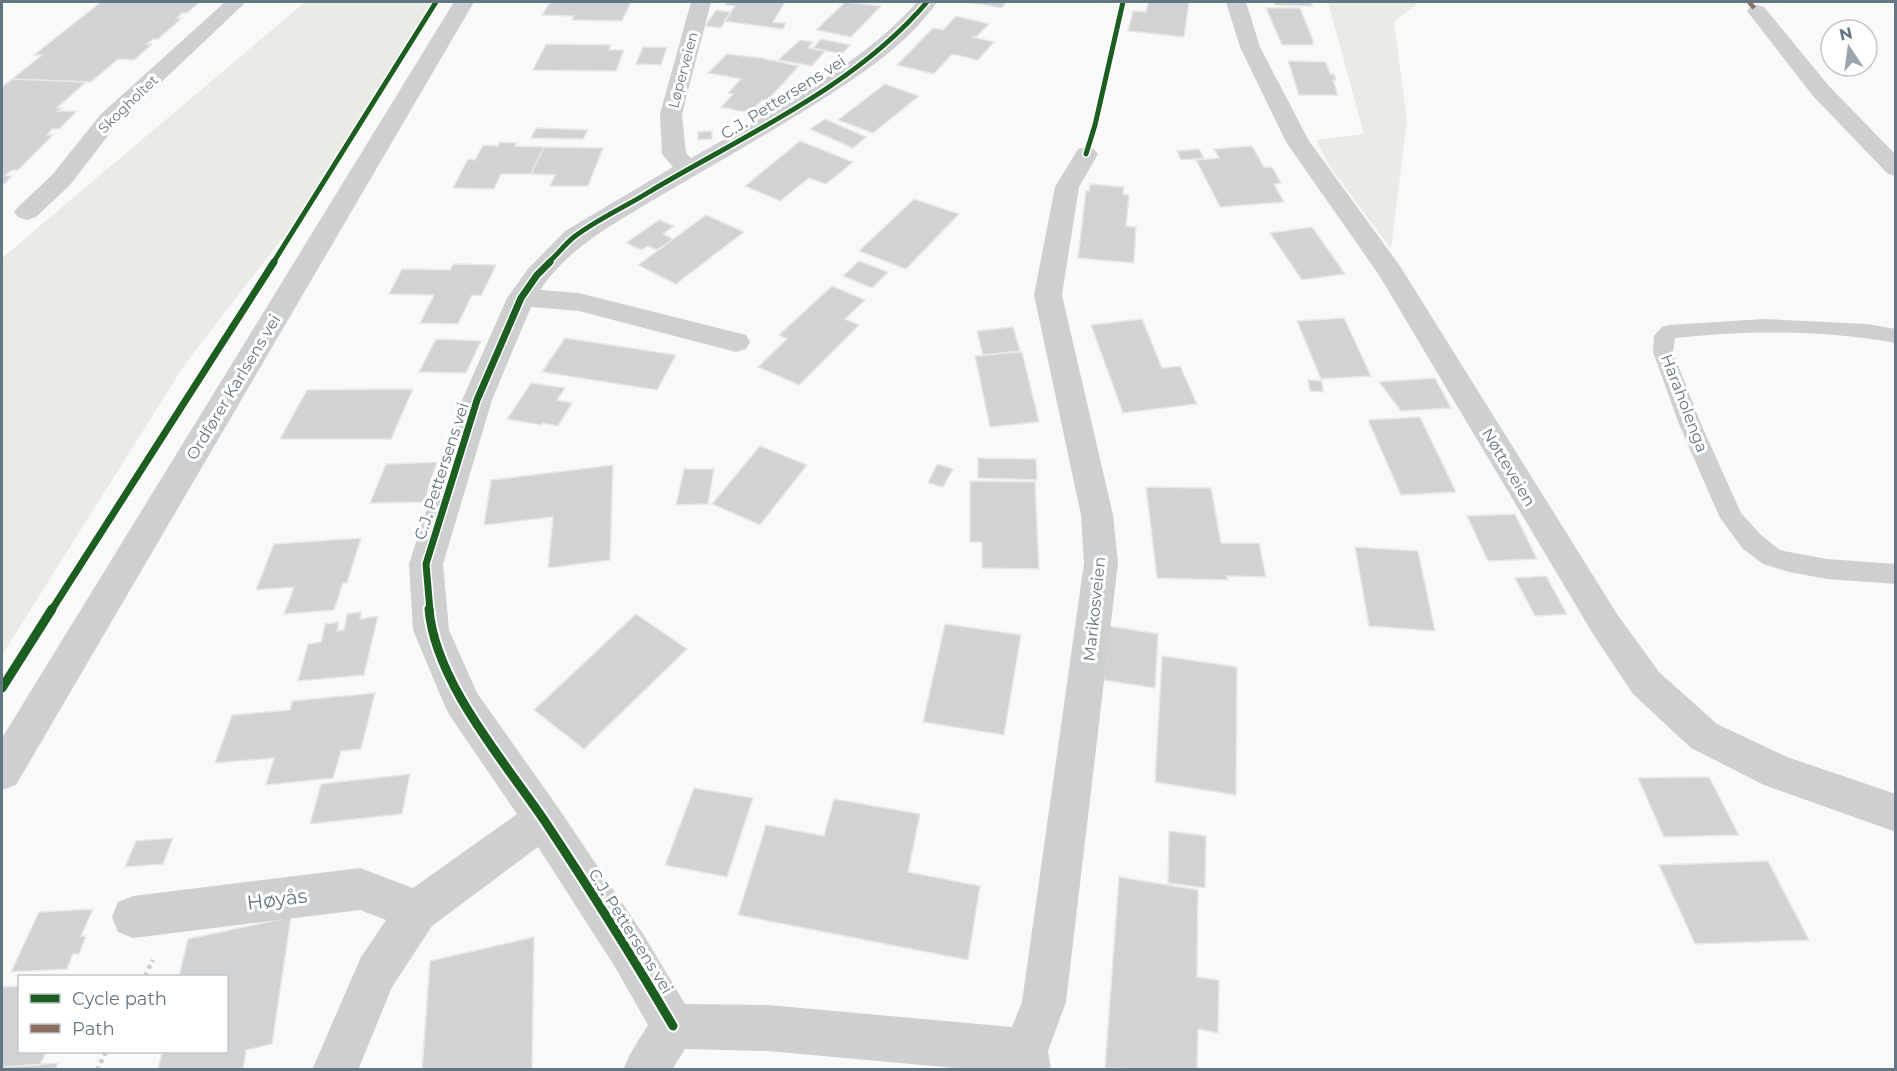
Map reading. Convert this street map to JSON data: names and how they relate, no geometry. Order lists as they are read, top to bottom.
{
  "streets": {
    "street": [
      "Løperveien",
      "C.J. Pettersens vei",
      "Skogholtet",
      "Ordfører Karlsens vei",
      "Nøtteveien",
      "Marikosveien",
      "Høyås"
    ],
    "lane": ["Haraholenga"]
  },
  "crossings": [
    ["Løperveien", "C.J. Pettersens vei"]
  ],
  "legend": ["Cycle path", "Path"],
  "north": "top"
}
